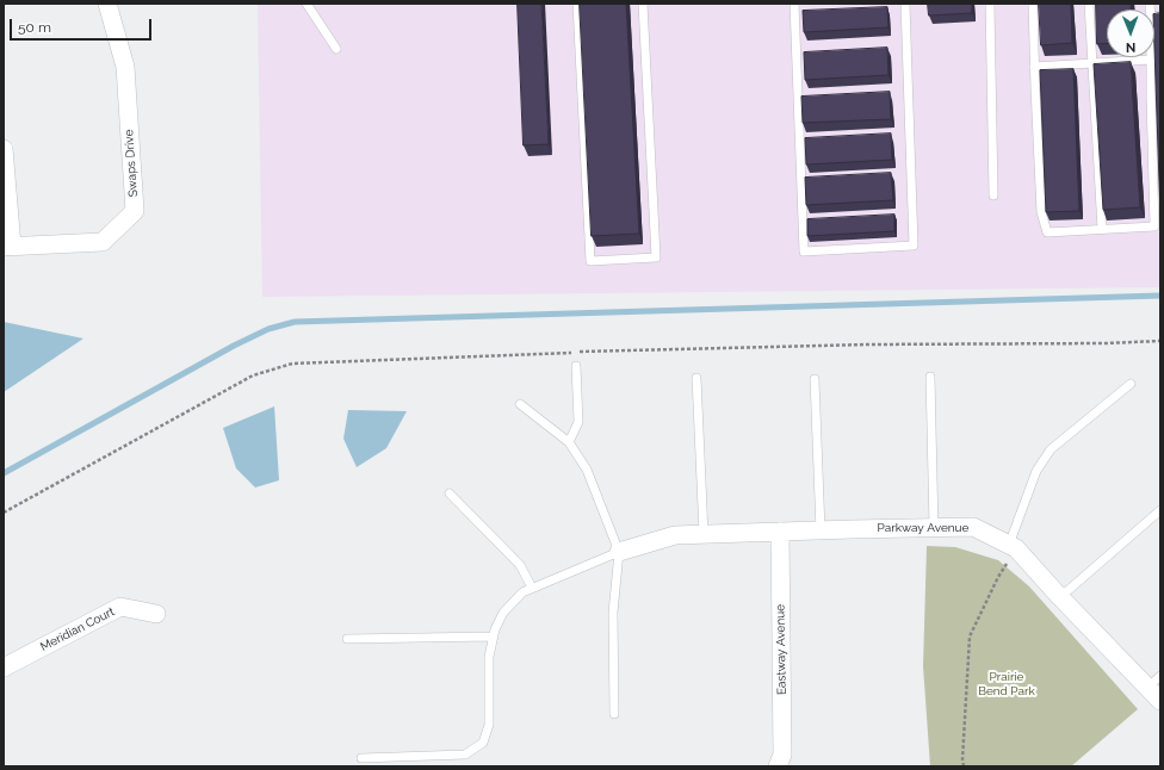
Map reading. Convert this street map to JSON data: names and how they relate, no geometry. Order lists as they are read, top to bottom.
{
  "streets": {
    "street": [
      "Swaps Drive",
      "Parkway Avenue",
      "Meridian Court",
      "Eastway Avenue"
    ]
  },
  "crossings": [
    ["Parkway Avenue", "Eastway Avenue"]
  ],
  "parks": ["Prairie Bend Park"],
  "scale_bar": "50 m",
  "north": "bottom"
}
